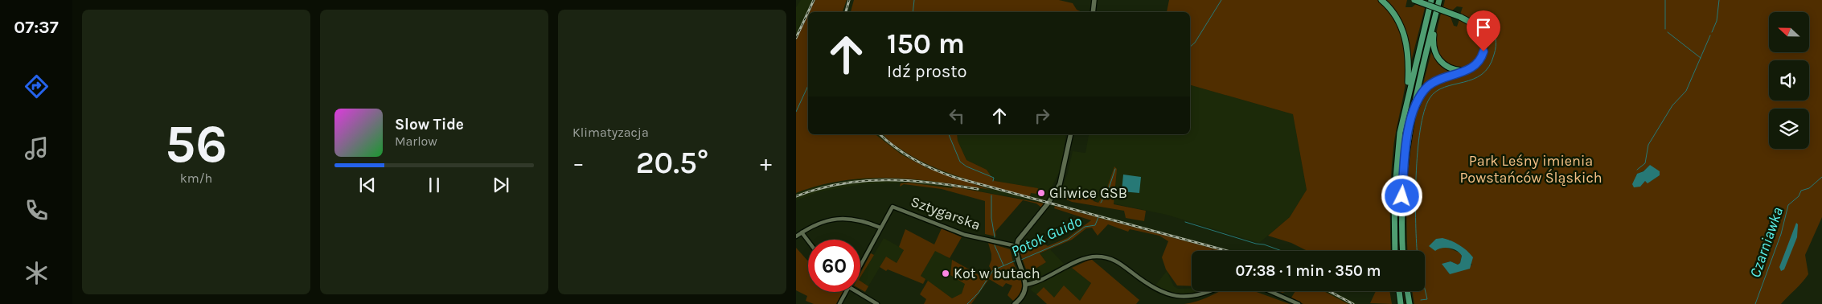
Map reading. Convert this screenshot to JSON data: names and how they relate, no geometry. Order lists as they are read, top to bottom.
{
  "streets": {
    "street": ["Sztygarska"]
  },
  "water": ["Potok Guido", "Czarniawka"],
  "parks": ["Park Leśny imienia Powstańców Śląskich"],
  "places": ["Gliwice GSB", "Kot w butach"],
  "north": "left",
  "page": {
    "tabs": "07:37",
    "tile": [
      ["56", "km/h"],
      "Klimatyzacja"
    ],
    "turn": ["150 m", "Idź prosto"],
    "song": ["Slow Tide", "Marlow"],
    "heat": ["−", "20.5°", "+"],
    "limit": "60",
    "trip": "07:38 · 1 min · 350 m"
  }
}
